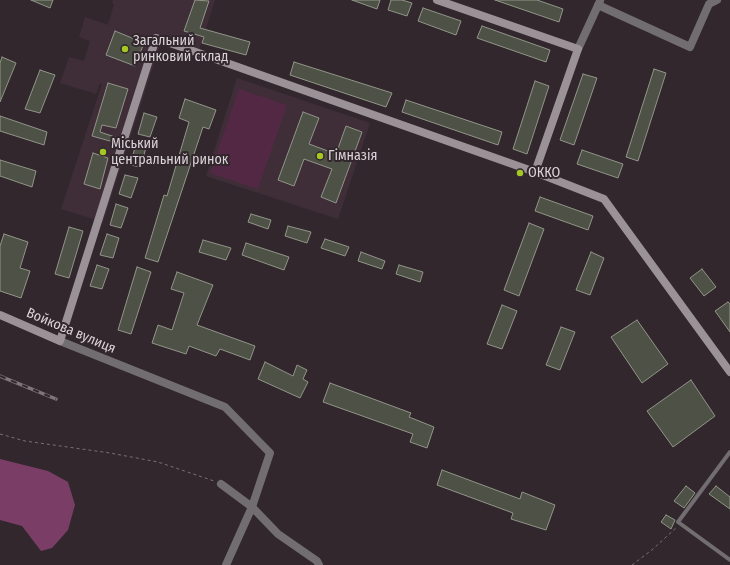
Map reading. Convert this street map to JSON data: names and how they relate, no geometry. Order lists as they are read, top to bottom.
{
  "streets": {
    "street": ["Войкова вулиця"]
  },
  "places": [
    "Загальний ринковий склад",
    "Міський центральний ринок",
    "Гімназія",
    "ОККО"
  ]
}
